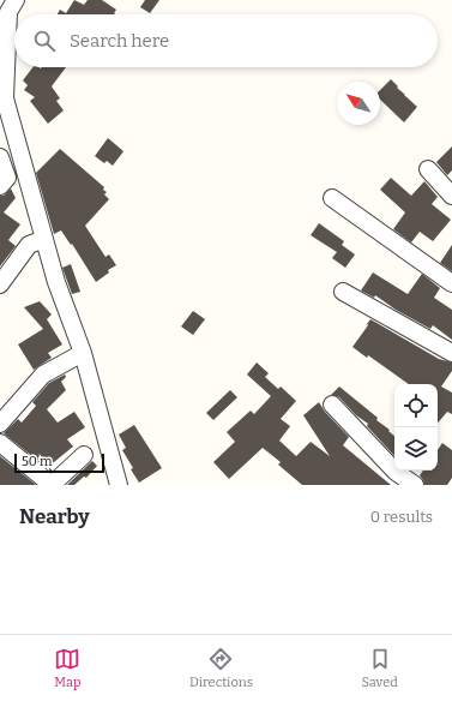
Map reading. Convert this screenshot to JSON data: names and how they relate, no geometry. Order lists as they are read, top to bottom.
{
  "scale_bar": "50 m",
  "north": "top left",
  "page": {
    "search": "Search here",
    "scale": "50 m",
    "heading": ["Nearby", "0 results"],
    "nav": ["Map", "Directions", "Saved"]
  }
}
